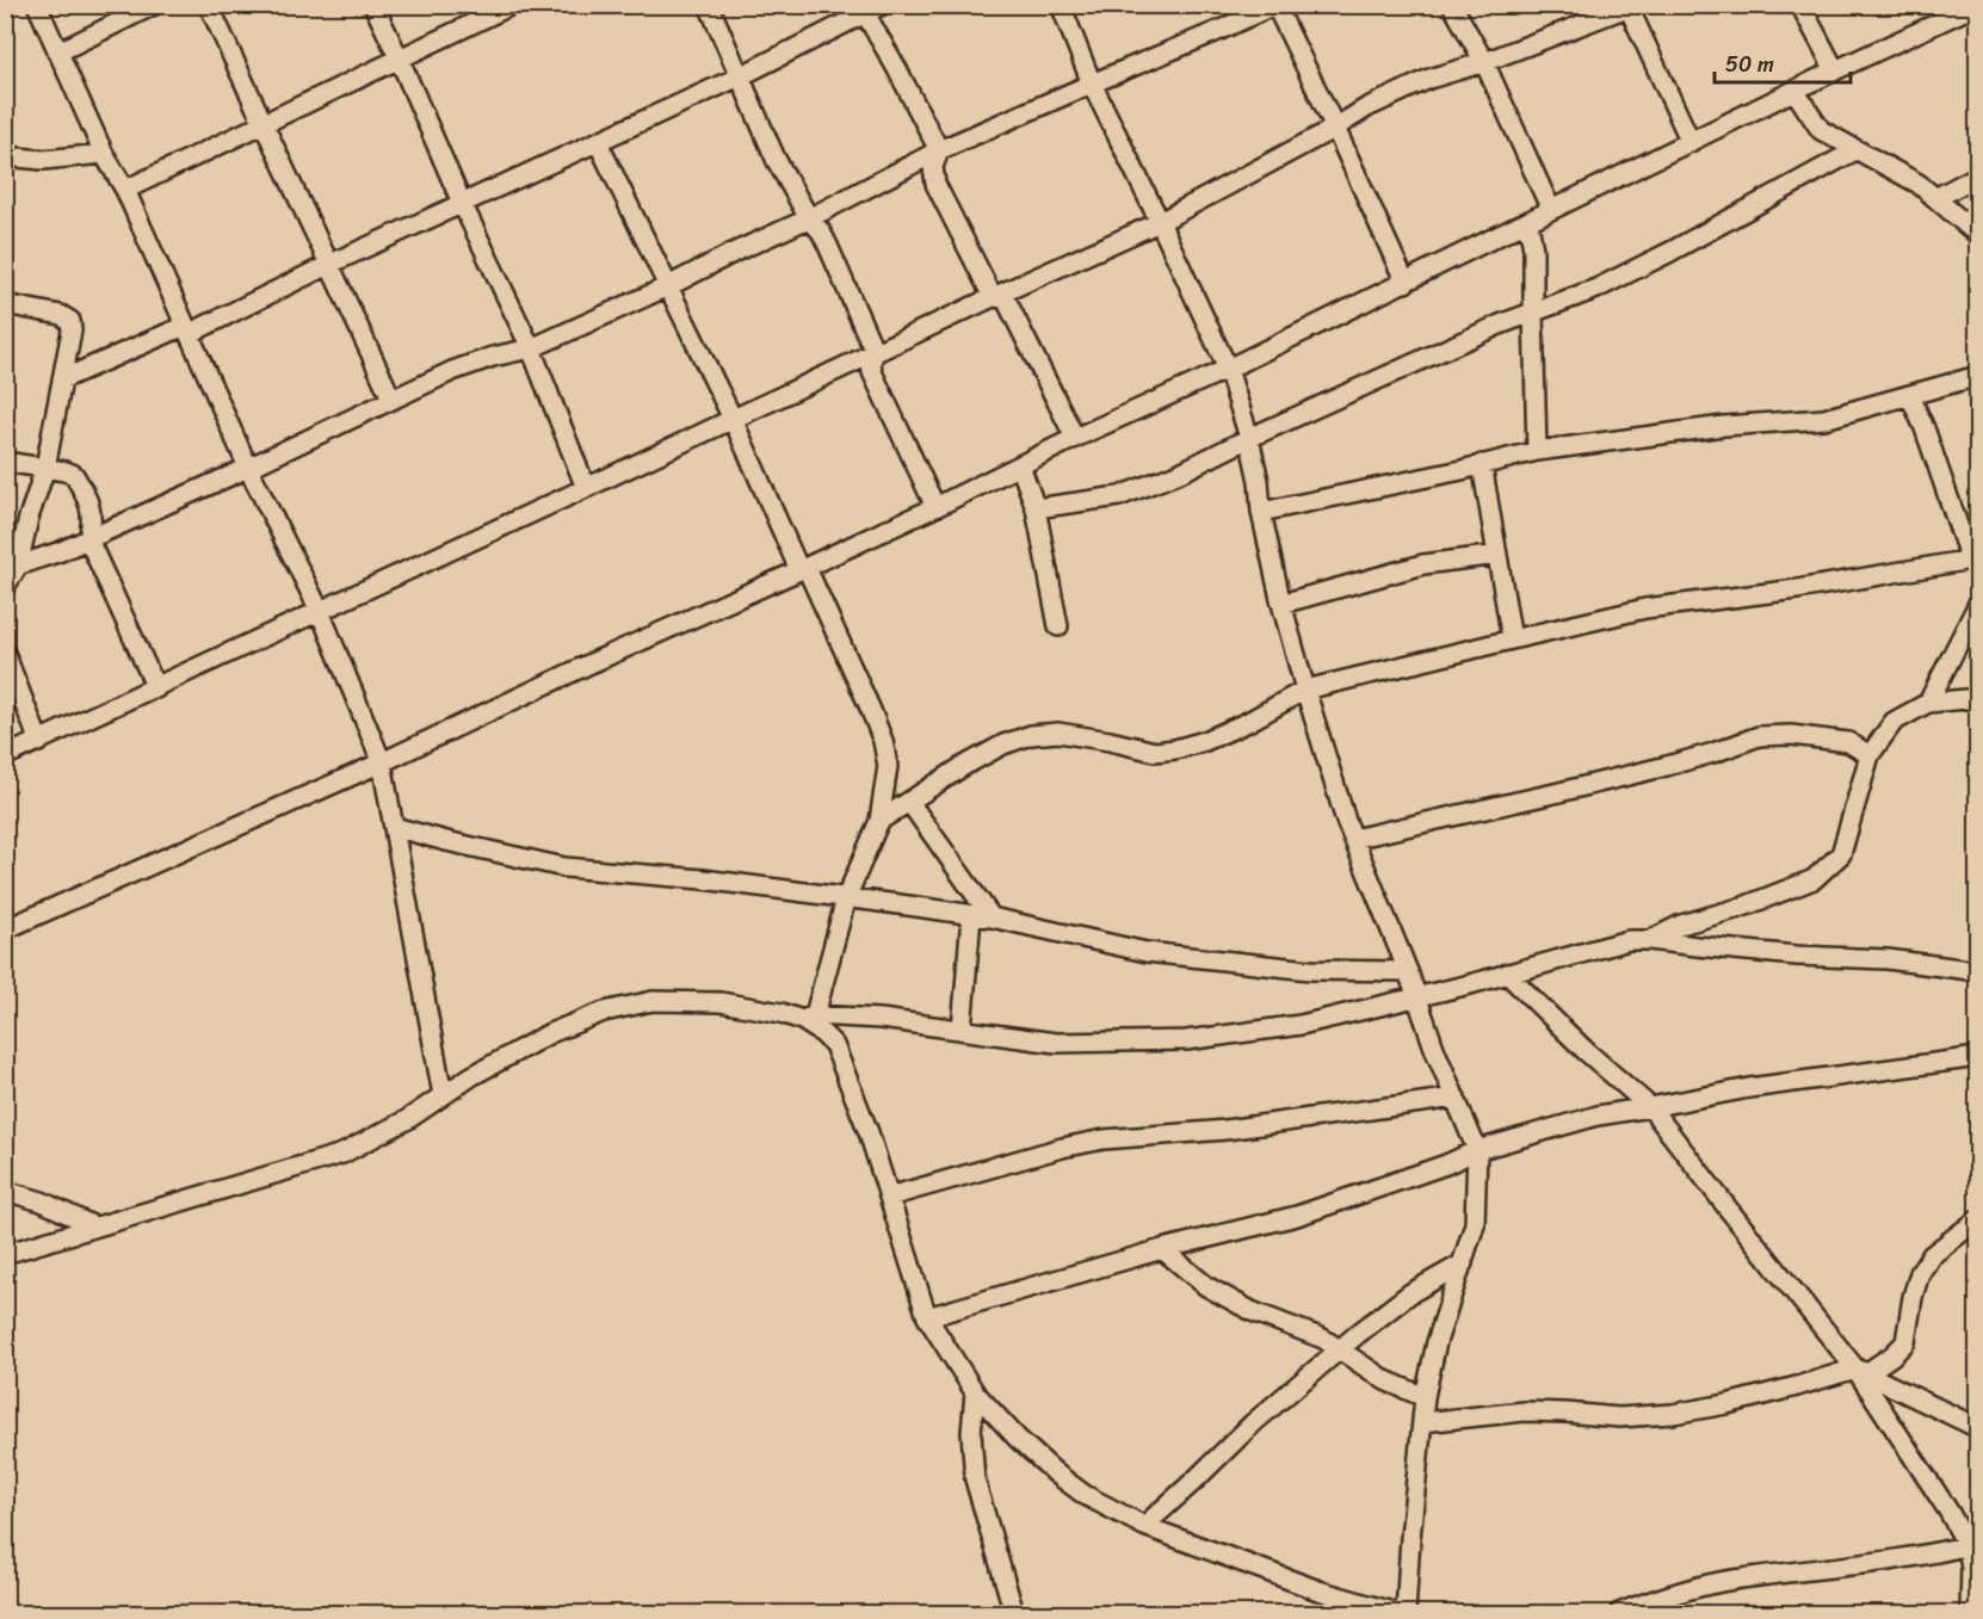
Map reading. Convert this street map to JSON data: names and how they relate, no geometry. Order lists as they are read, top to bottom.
{
  "scale_bar": "50 m"
}
